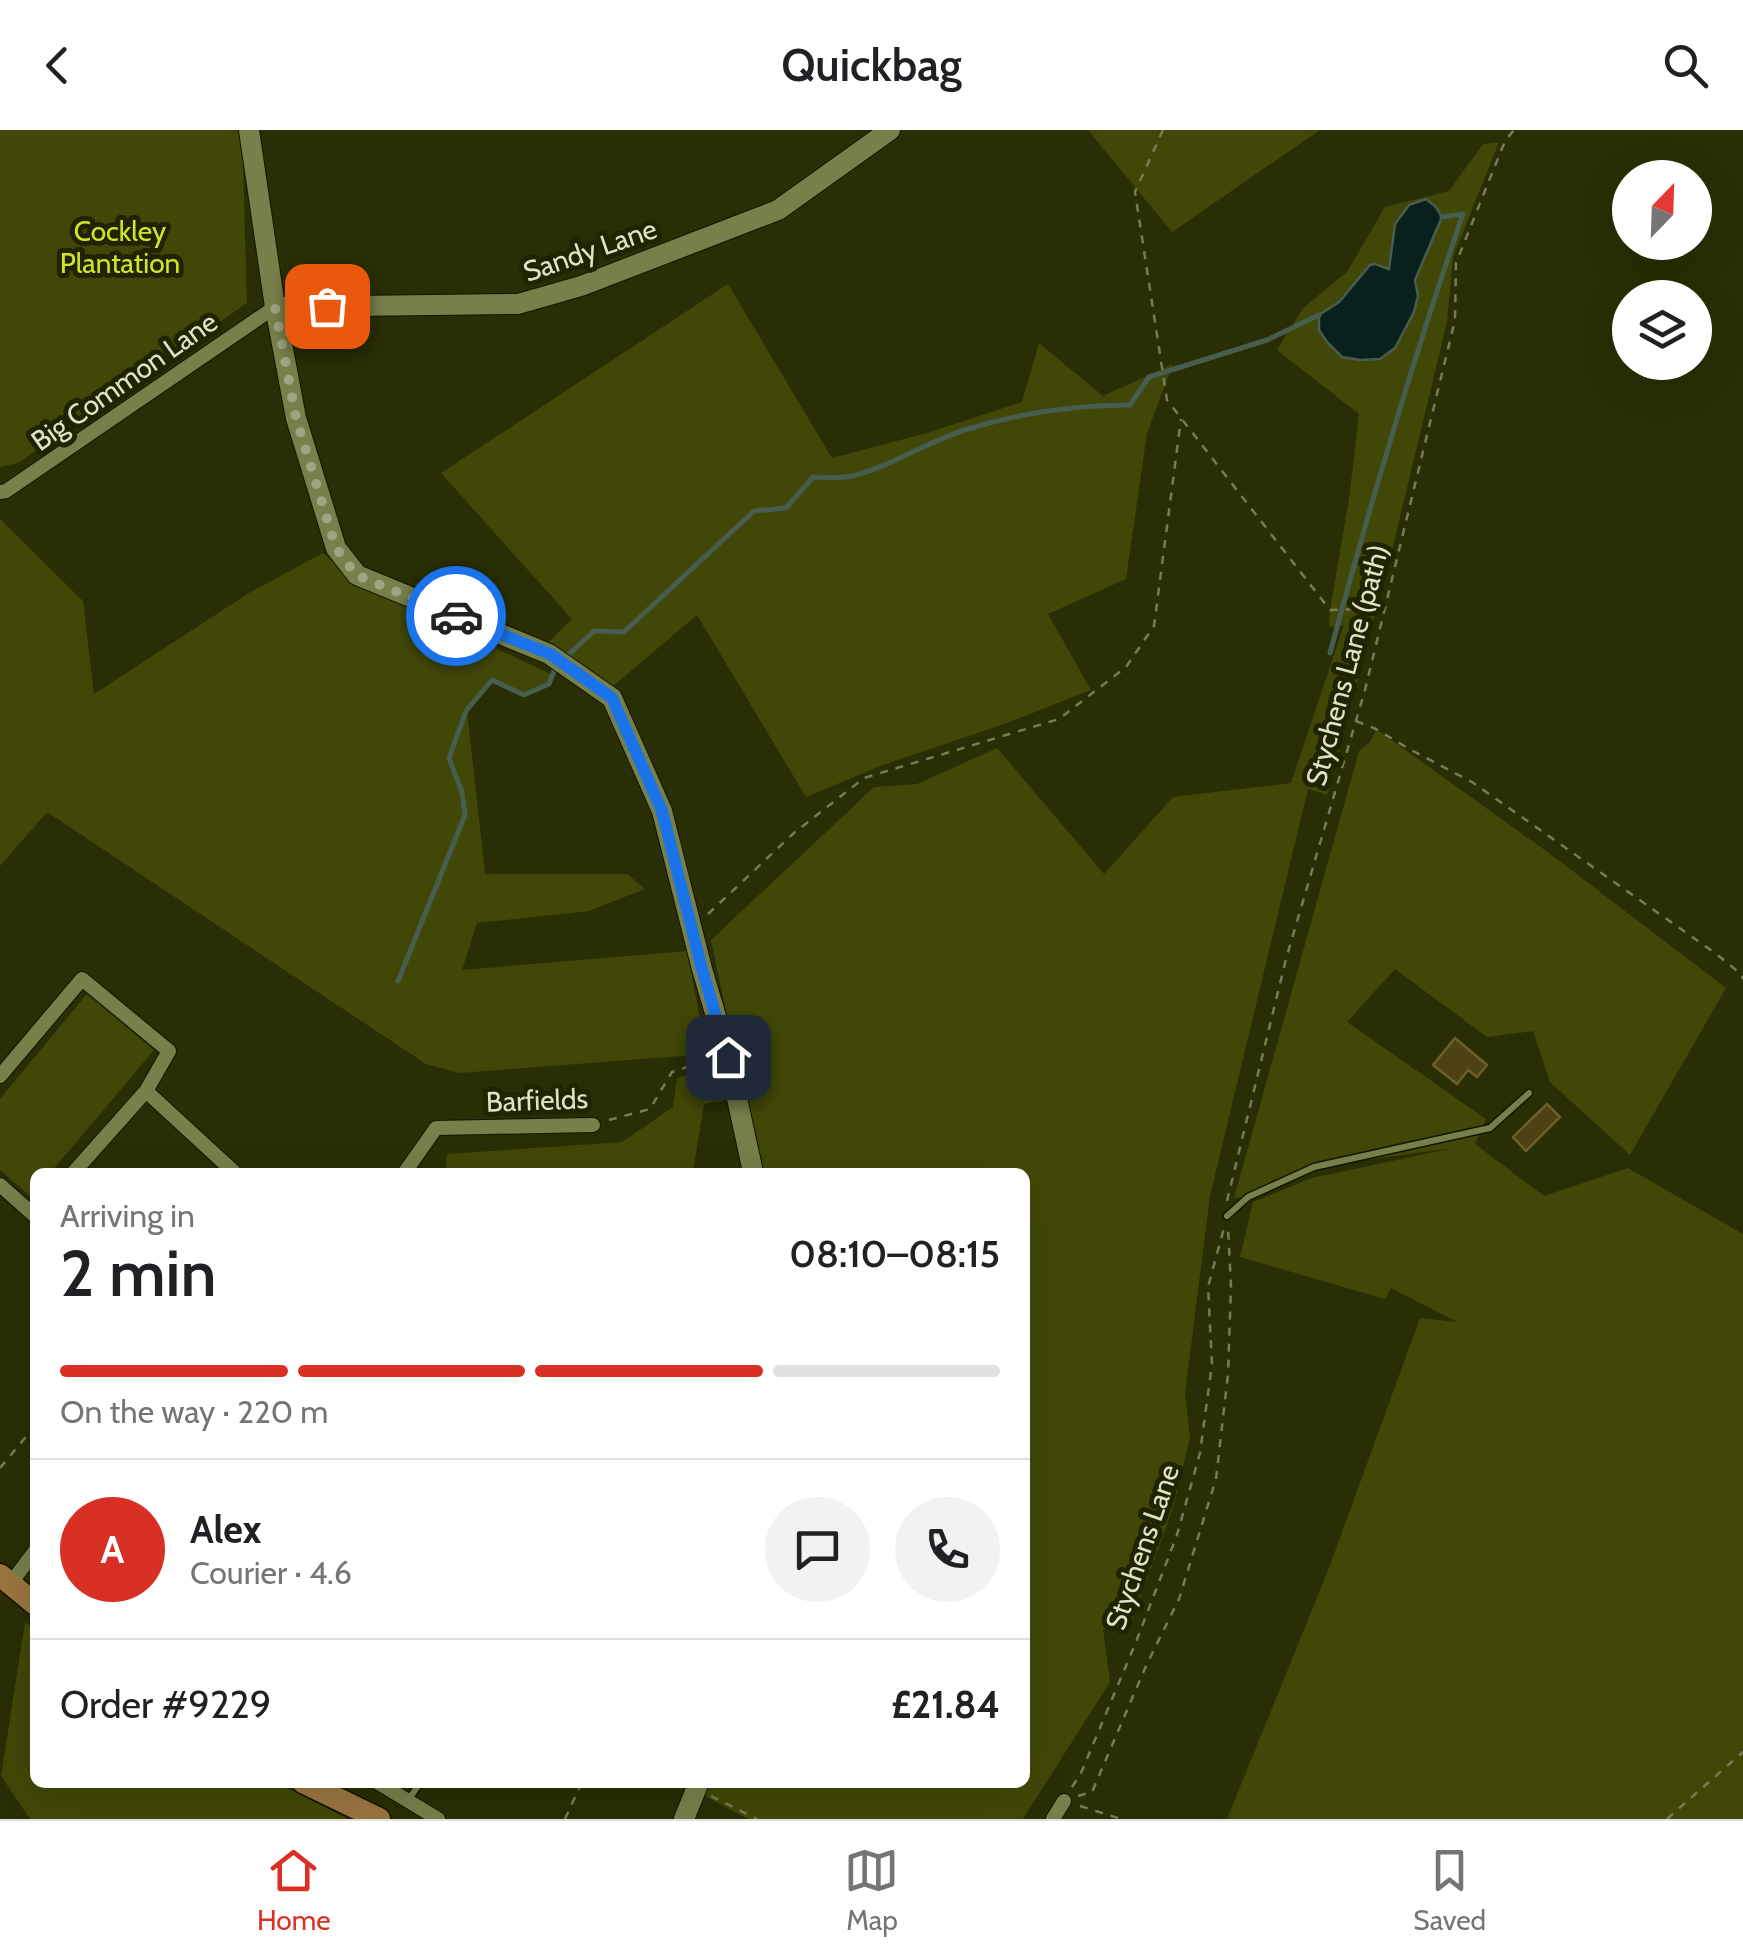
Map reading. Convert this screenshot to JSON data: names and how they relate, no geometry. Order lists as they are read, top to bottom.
{
  "streets": {
    "street": ["Sandy Lane", "Big Common Lane", "Barfields"],
    "path": ["Stychens Lane (path)", "Stychens Lane"]
  },
  "crossings": [
    ["Sandy Lane", "Big Common Lane"],
    ["Stychens Lane (path)", "Stychens Lane"]
  ],
  "parks": ["Cockley Plantation"],
  "north": "top right",
  "page": {
    "header": "Quickbag",
    "heading": ["2 min", "Arriving in", "08:10–08:15"],
    "panel": [
      "Alex",
      "Courier · 4.6",
      "Order #9229",
      "£21.84"
    ],
    "bar": "On the way · 220 m",
    "round": "A",
    "tabs": ["Home", "Map", "Saved"]
  }
}
